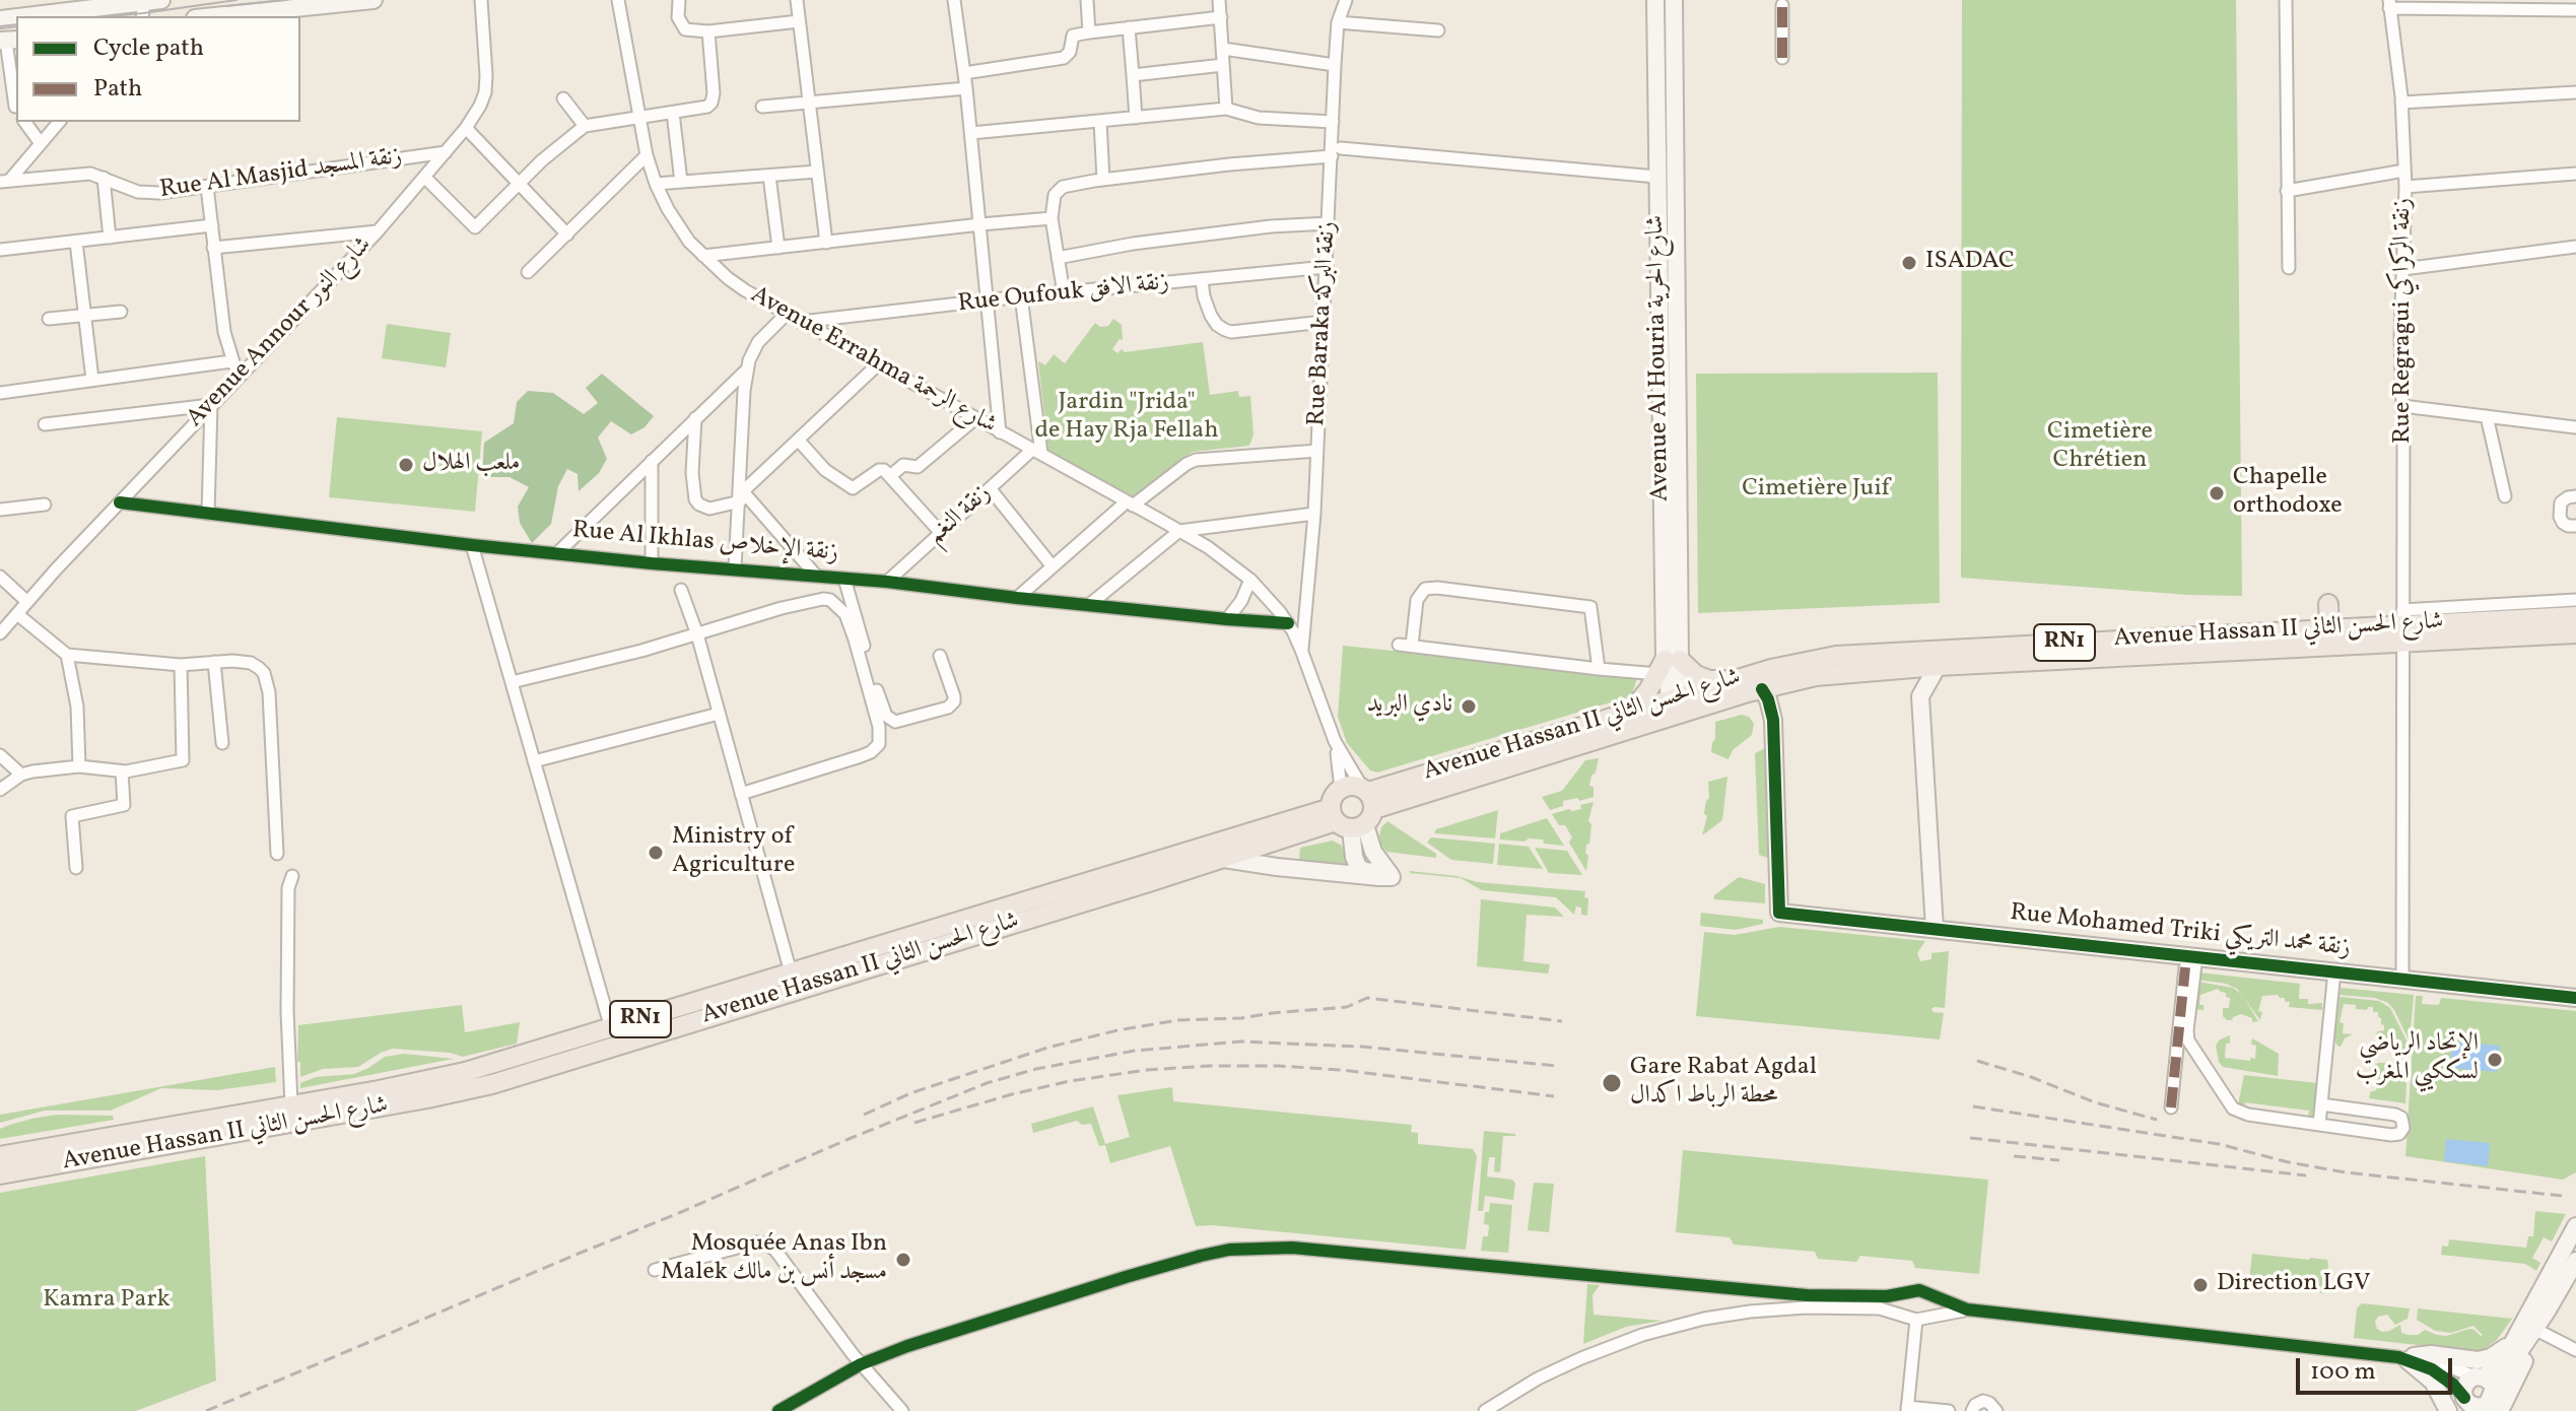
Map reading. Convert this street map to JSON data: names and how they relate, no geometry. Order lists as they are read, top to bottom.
{
  "streets": {
    "main road": ["Avenue Hassan II شارع الحسن الثاني", "RN1"],
    "street": [
      "Rue Al Masjid زنقة المسجد",
      "Rue Oufouk زنقة الافق",
      "Rue Regragui زنقة الركراكي",
      "Rue Baraka زنقة البركة",
      "Avenue Annour شارع النور",
      "Avenue Al Houria شارع الحرية",
      "Avenue Errahma شارع الرحمة",
      "زنقة النغم",
      "Rue Al Ikhlas زنقة الإخلاص",
      "Rue Mohamed Triki زنقة محمد التريكي"
    ]
  },
  "crossings": [
    ["Rue Al Masjid زنقة المسجد", "Avenue Annour شارع النور"],
    ["Rue Oufouk زنقة الافق", "Rue Baraka زنقة البركة"],
    ["Rue Oufouk زنقة الافق", "Avenue Errahma شارع الرحمة"],
    ["Rue Regragui زنقة الركراكي", "Avenue Hassan II شارع الحسن الثاني"],
    ["Rue Regragui زنقة الركراكي", "Rue Mohamed Triki زنقة محمد التريكي"],
    ["Rue Baraka زنقة البركة", "Avenue Errahma شارع الرحمة"],
    ["Avenue Annour شارع النور", "Rue Al Ikhlas زنقة الإخلاص"],
    ["Avenue Al Houria شارع الحرية", "Avenue Hassan II شارع الحسن الثاني"],
    ["Avenue Errahma شارع الرحمة", "زنقة النغم"],
    ["Avenue Errahma شارع الرحمة", "Rue Al Ikhlas زنقة الإخلاص"],
    ["Avenue Errahma شارع الرحمة", "Avenue Hassan II شارع الحسن الثاني"],
    ["Avenue Errahma شارع الرحمة", "RN1"],
    ["زنقة النغم", "Rue Al Ikhlas زنقة الإخلاص"],
    ["Avenue Hassan II شارع الحسن الثاني", "RN1"],
    ["Avenue Hassan II شارع الحسن الثاني", "Rue Mohamed Triki زنقة محمد التريكي"]
  ],
  "parks": [
    "Jardin \"Jrida\" de Hay Rja Fellah",
    "Cimetière Chrétien",
    "Cimetière Juif",
    "Kamra Park"
  ],
  "places": [
    "ISADAC",
    "ملعب الهلال",
    "Chapelle orthodoxe",
    "نادي البريد",
    "Ministry of Agriculture",
    "الإتحاد الرياضي لسككيي المغرب",
    "Gare Rabat Agdal محطة الرباط اكدال",
    "Mosquée Anas Ibn Malek مسجد أنس بن مالك",
    "Direction LGV"
  ],
  "legend": ["Cycle path", "Path"],
  "scale_bar": "100 m"
}
